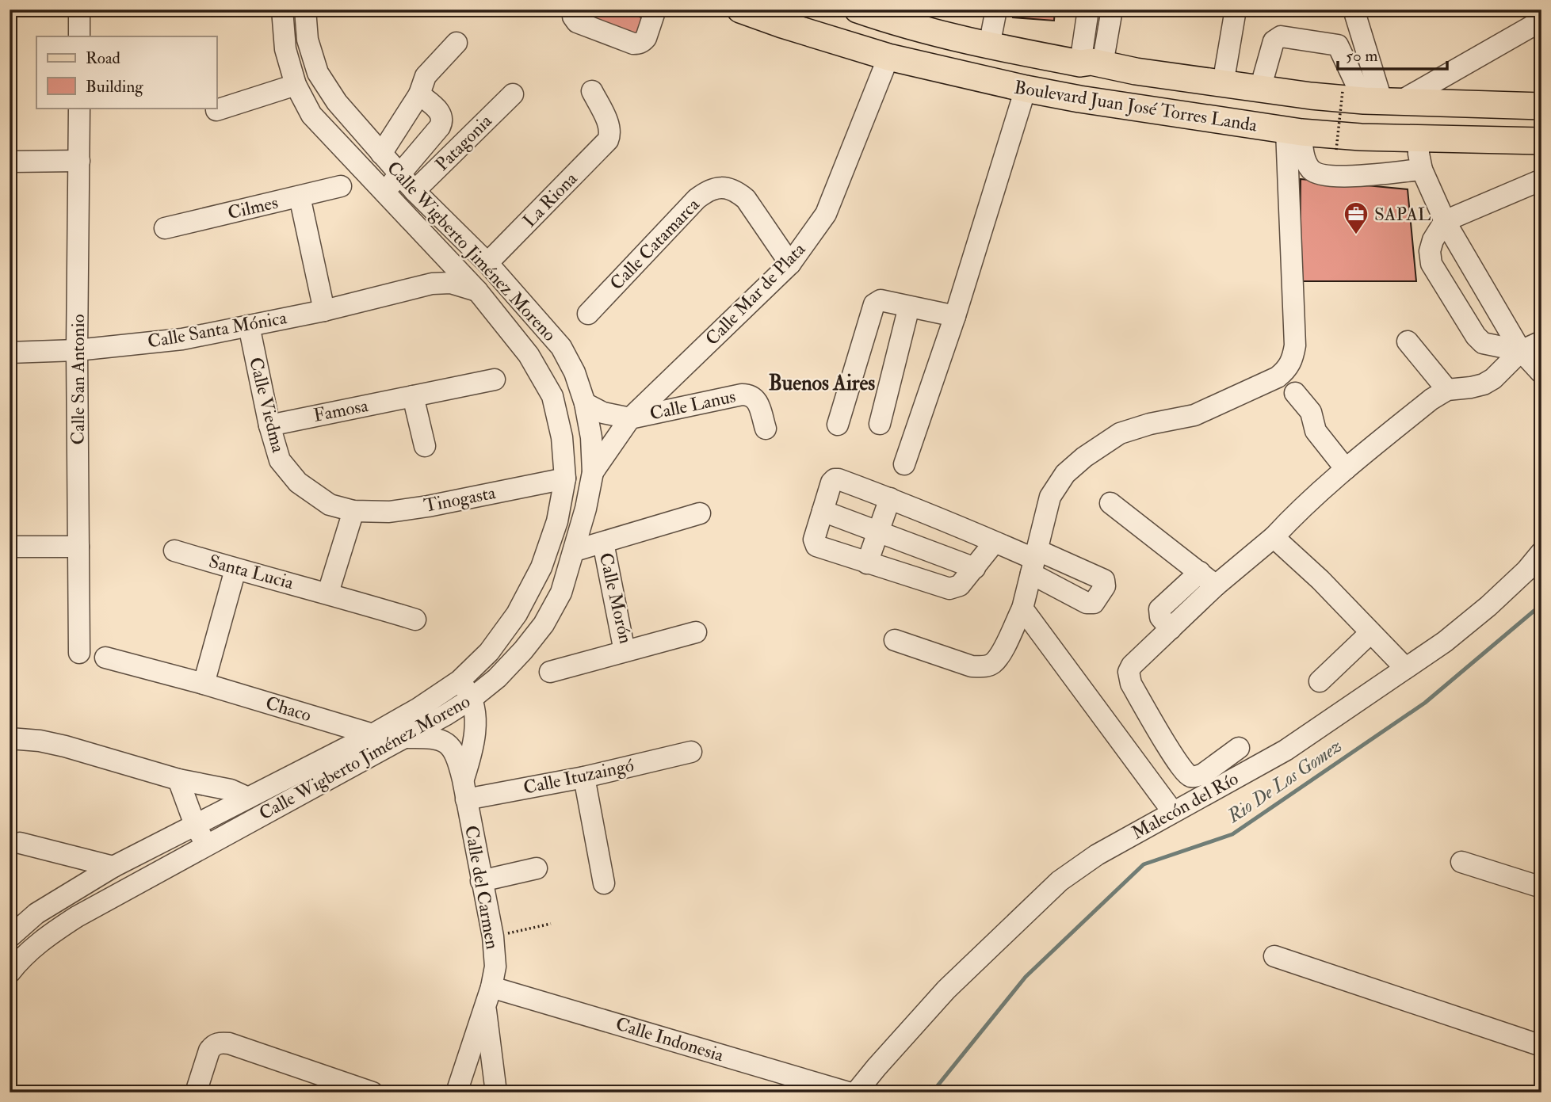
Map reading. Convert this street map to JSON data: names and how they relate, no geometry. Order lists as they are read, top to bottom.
{
  "streets": {
    "main road": ["Boulevard Juan José Torres Landa"],
    "street": [
      "Patagonia",
      "La Riona",
      "Cilmes",
      "Calle Catamarca",
      "Calle Wigberto Jiménez Moreno",
      "Calle Mar de Plata",
      "Calle Santa Mónica",
      "Calle San Antonio",
      "Calle Viedma",
      "Calle Lanus",
      "Famosa",
      "Tinogasta",
      "Santa Lucia",
      "Calle Morón",
      "Chaco",
      "Calle Ituzaingó",
      "Malecón del Río",
      "Calle del Carmen",
      "Calle Indonesia"
    ]
  },
  "crossings": [
    ["Boulevard Juan José Torres Landa", "Calle Mar de Plata"],
    ["Patagonia", "Calle Wigberto Jiménez Moreno"],
    ["La Riona", "Calle Wigberto Jiménez Moreno"],
    ["Calle Catamarca", "Calle Mar de Plata"],
    ["Calle Wigberto Jiménez Moreno", "Calle Mar de Plata"],
    ["Calle Wigberto Jiménez Moreno", "Calle Santa Mónica"],
    ["Calle Wigberto Jiménez Moreno", "Tinogasta"],
    ["Calle Wigberto Jiménez Moreno", "Chaco"],
    ["Calle Wigberto Jiménez Moreno", "Calle del Carmen"],
    ["Calle Mar de Plata", "Calle Lanus"],
    ["Calle Santa Mónica", "Calle San Antonio"],
    ["Calle Santa Mónica", "Calle Viedma"],
    ["Calle Viedma", "Famosa"],
    ["Calle Viedma", "Tinogasta"],
    ["Calle Ituzaingó", "Calle del Carmen"],
    ["Calle del Carmen", "Calle Indonesia"]
  ],
  "districts": ["Buenos Aires"],
  "water": ["Rio De Los Gomez"],
  "places": {
    "office": ["SAPAL"]
  },
  "legend": ["Road", "Building"],
  "scale_bar": "50 m"
}
